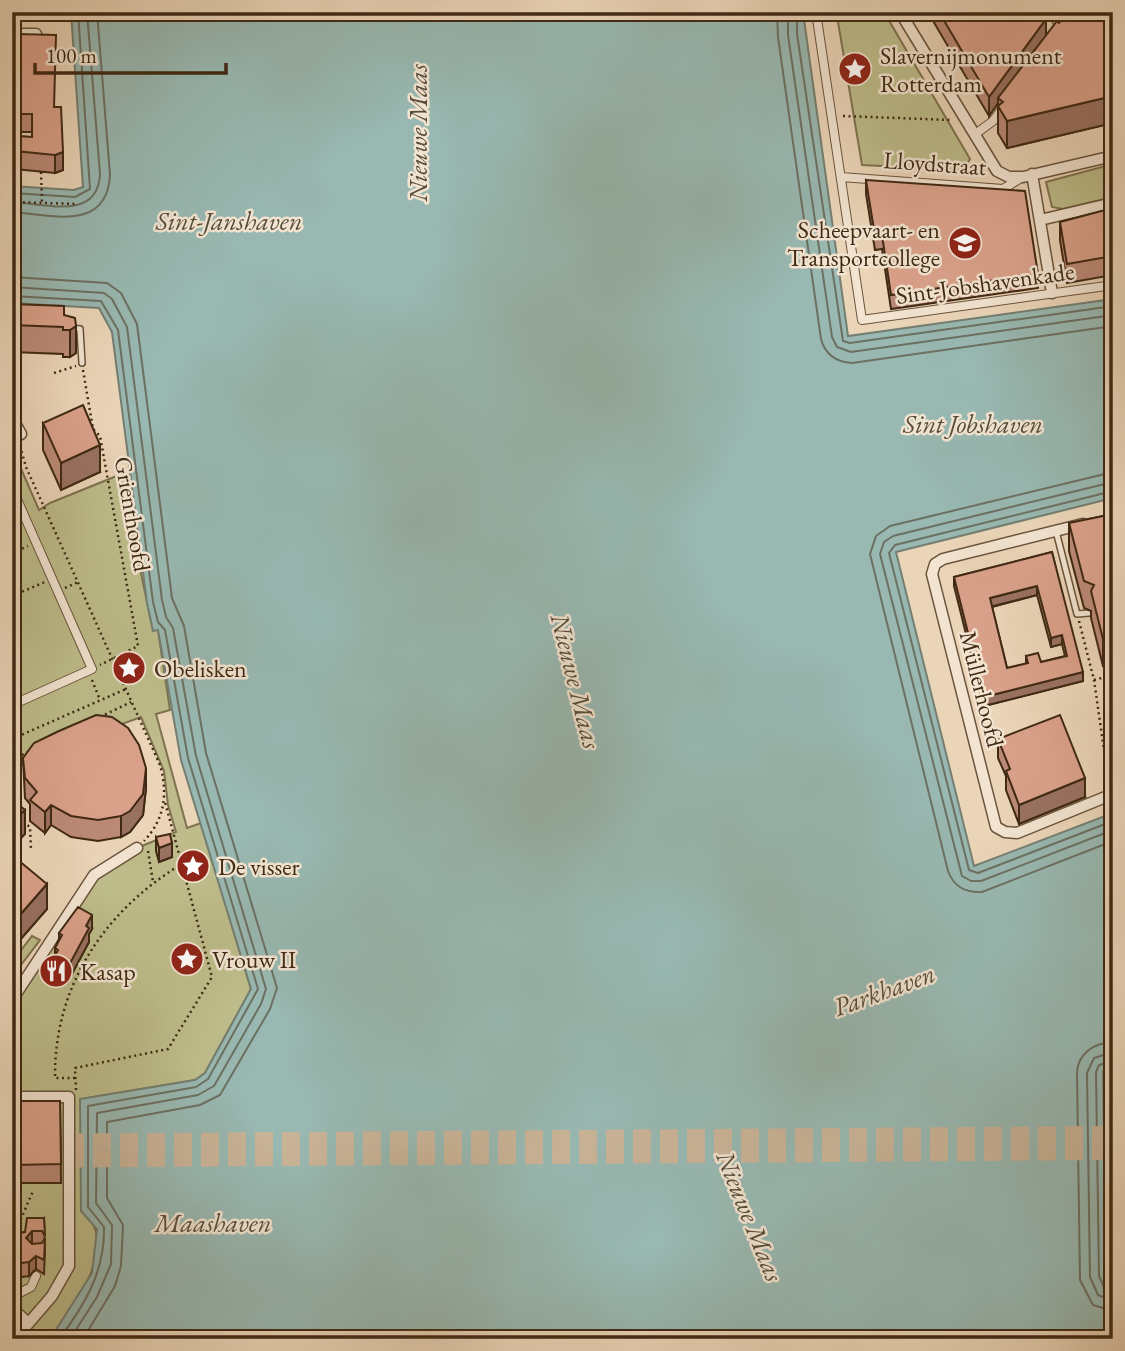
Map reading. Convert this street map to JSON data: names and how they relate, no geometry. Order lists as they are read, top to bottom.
{
  "streets": {
    "street": ["Lloydstraat", "Sint-Jobshavenkade", "Müllerhoofd"],
    "path": ["Grienthoofd"]
  },
  "crossings": [
    ["Lloydstraat", "Sint-Jobshavenkade"]
  ],
  "water": [
    "Nieuwe Maas",
    "Sint-Janshaven",
    "Sint Jobshaven",
    "Parkhaven",
    "Maashaven"
  ],
  "places": {
    "place": [
      "Slavernijmonument Rotterdam",
      "Obelisken",
      "De visser",
      "Vrouw II"
    ],
    "school or university": ["Scheepvaart- en Transportcollege"],
    "restaurant": ["Kasap"]
  },
  "scale_bar": "100 m"
}
